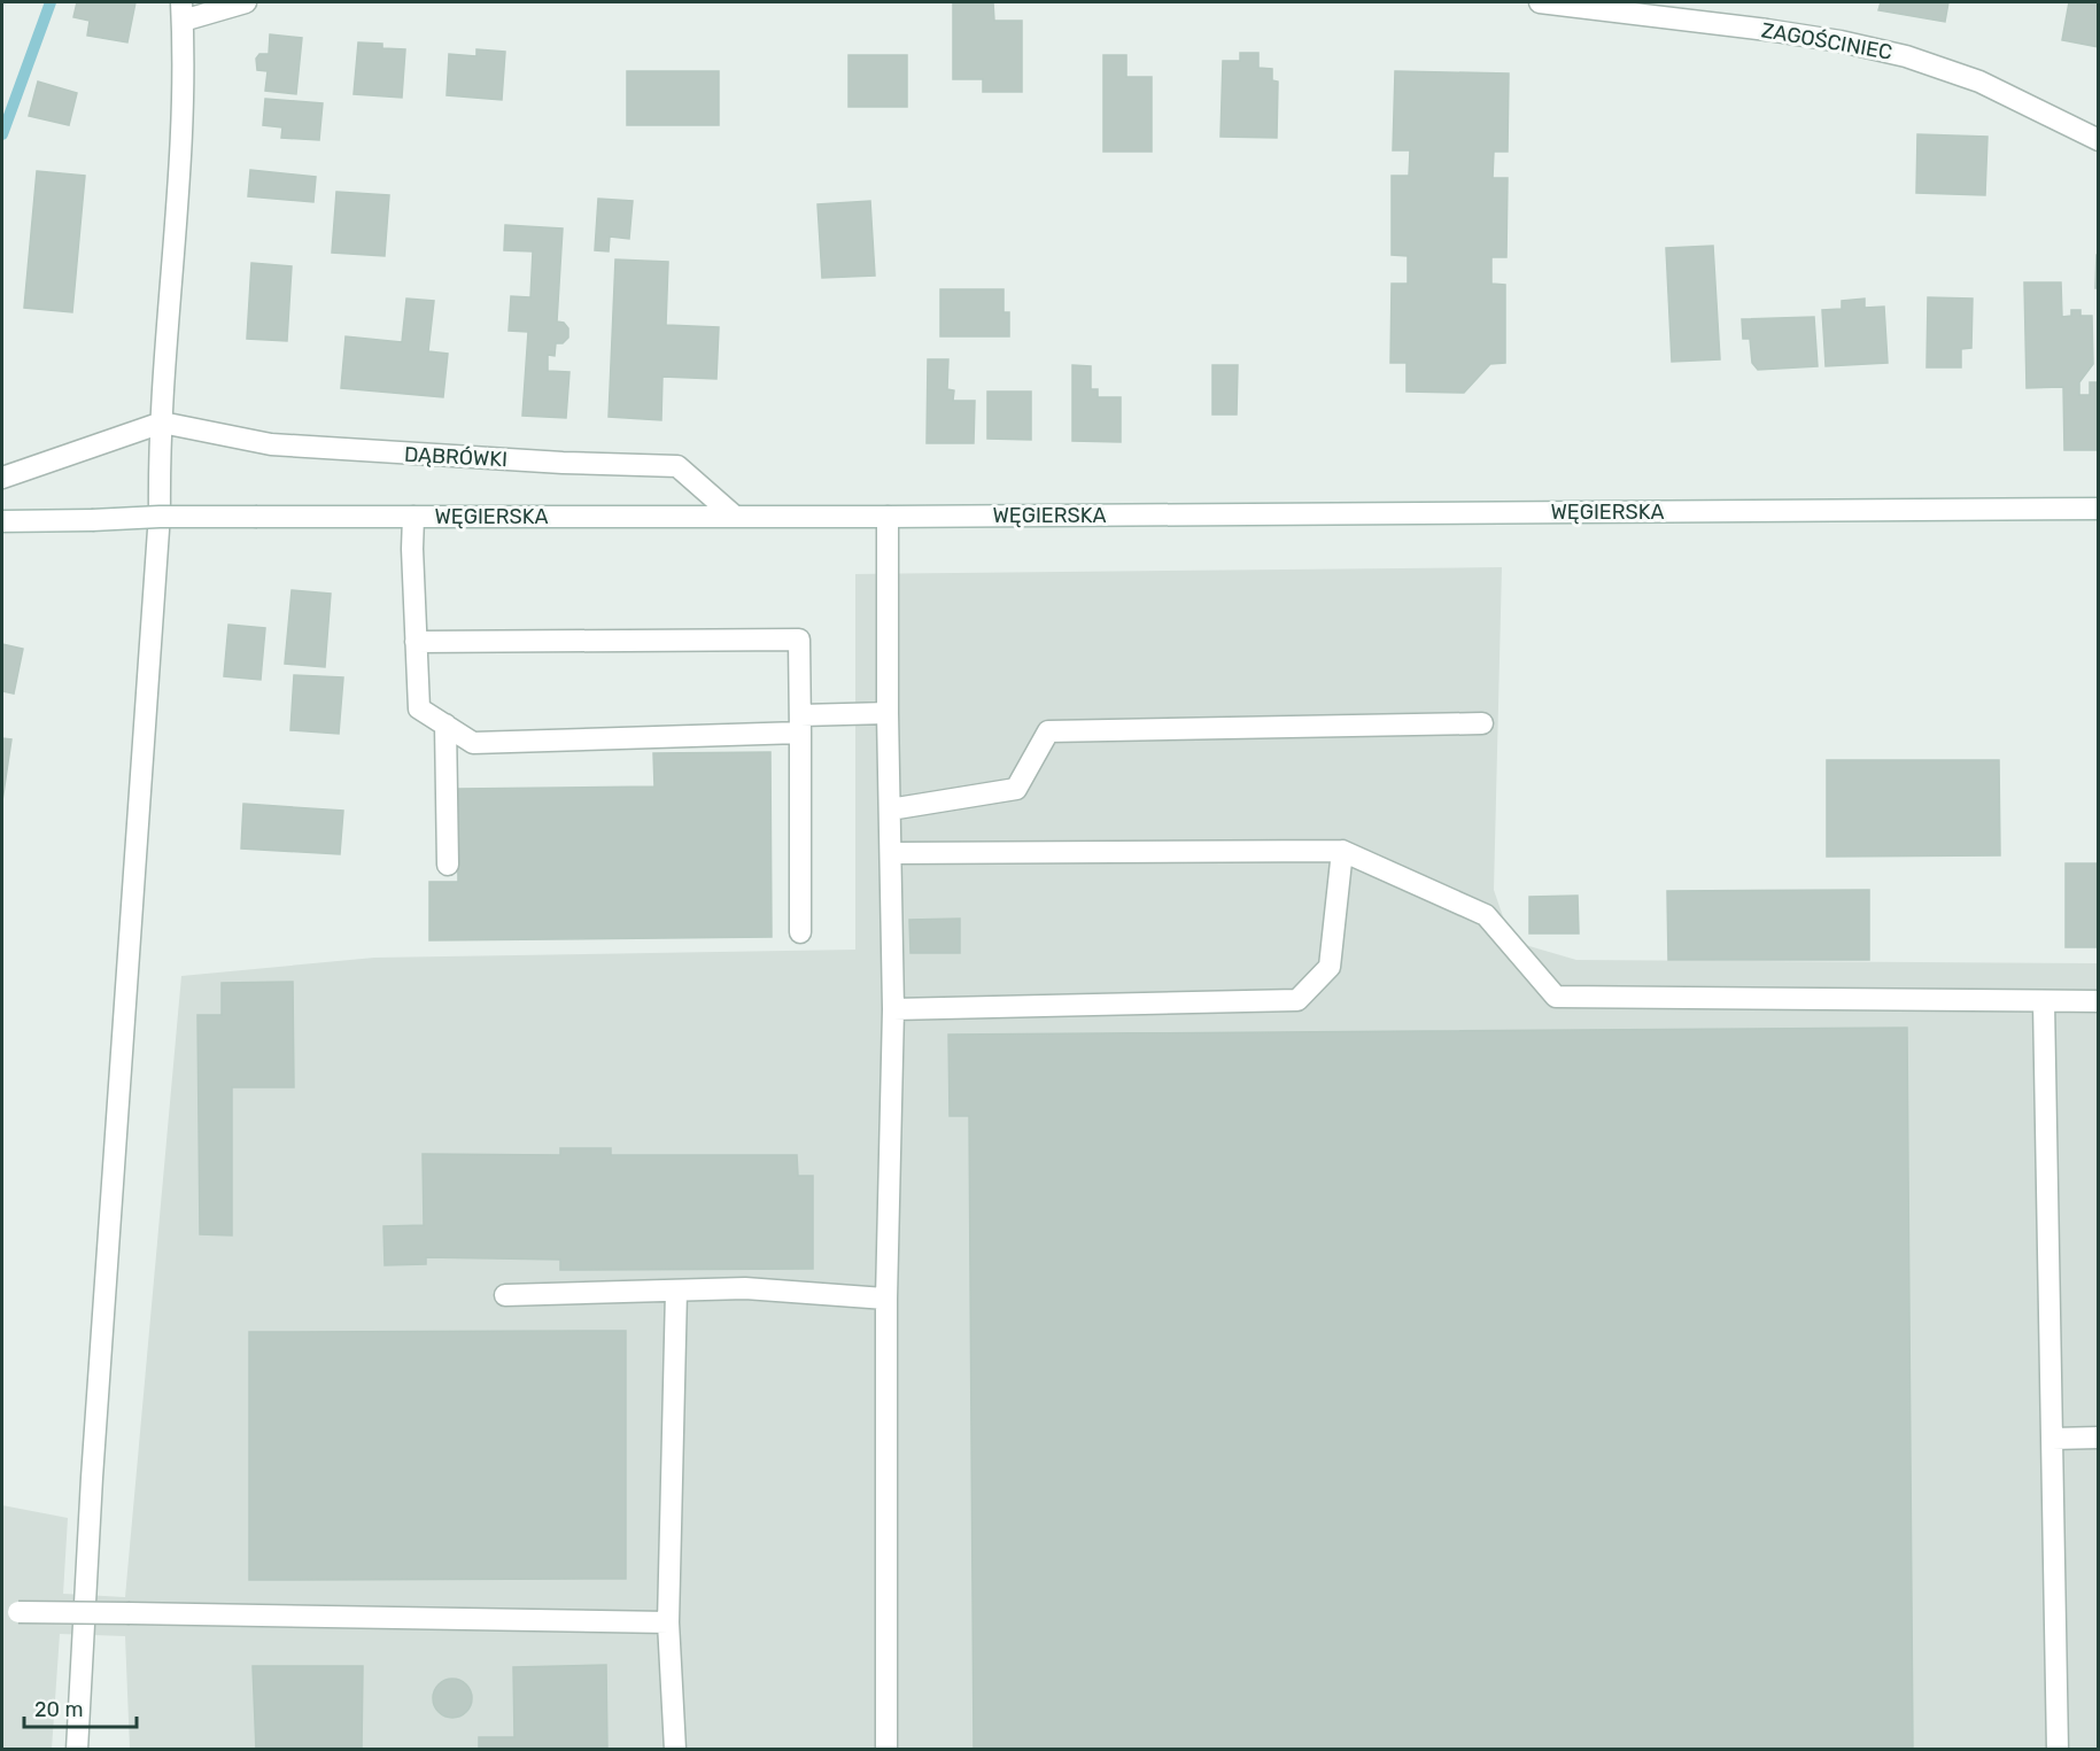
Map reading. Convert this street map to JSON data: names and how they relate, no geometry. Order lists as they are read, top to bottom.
{
  "streets": {
    "street": ["ZAGOŚCINIEC", "DĄBRÓWKI", "WĘGIERSKA"]
  },
  "crossings": [
    ["DĄBRÓWKI", "WĘGIERSKA"]
  ],
  "scale_bar": "20 m"
}
